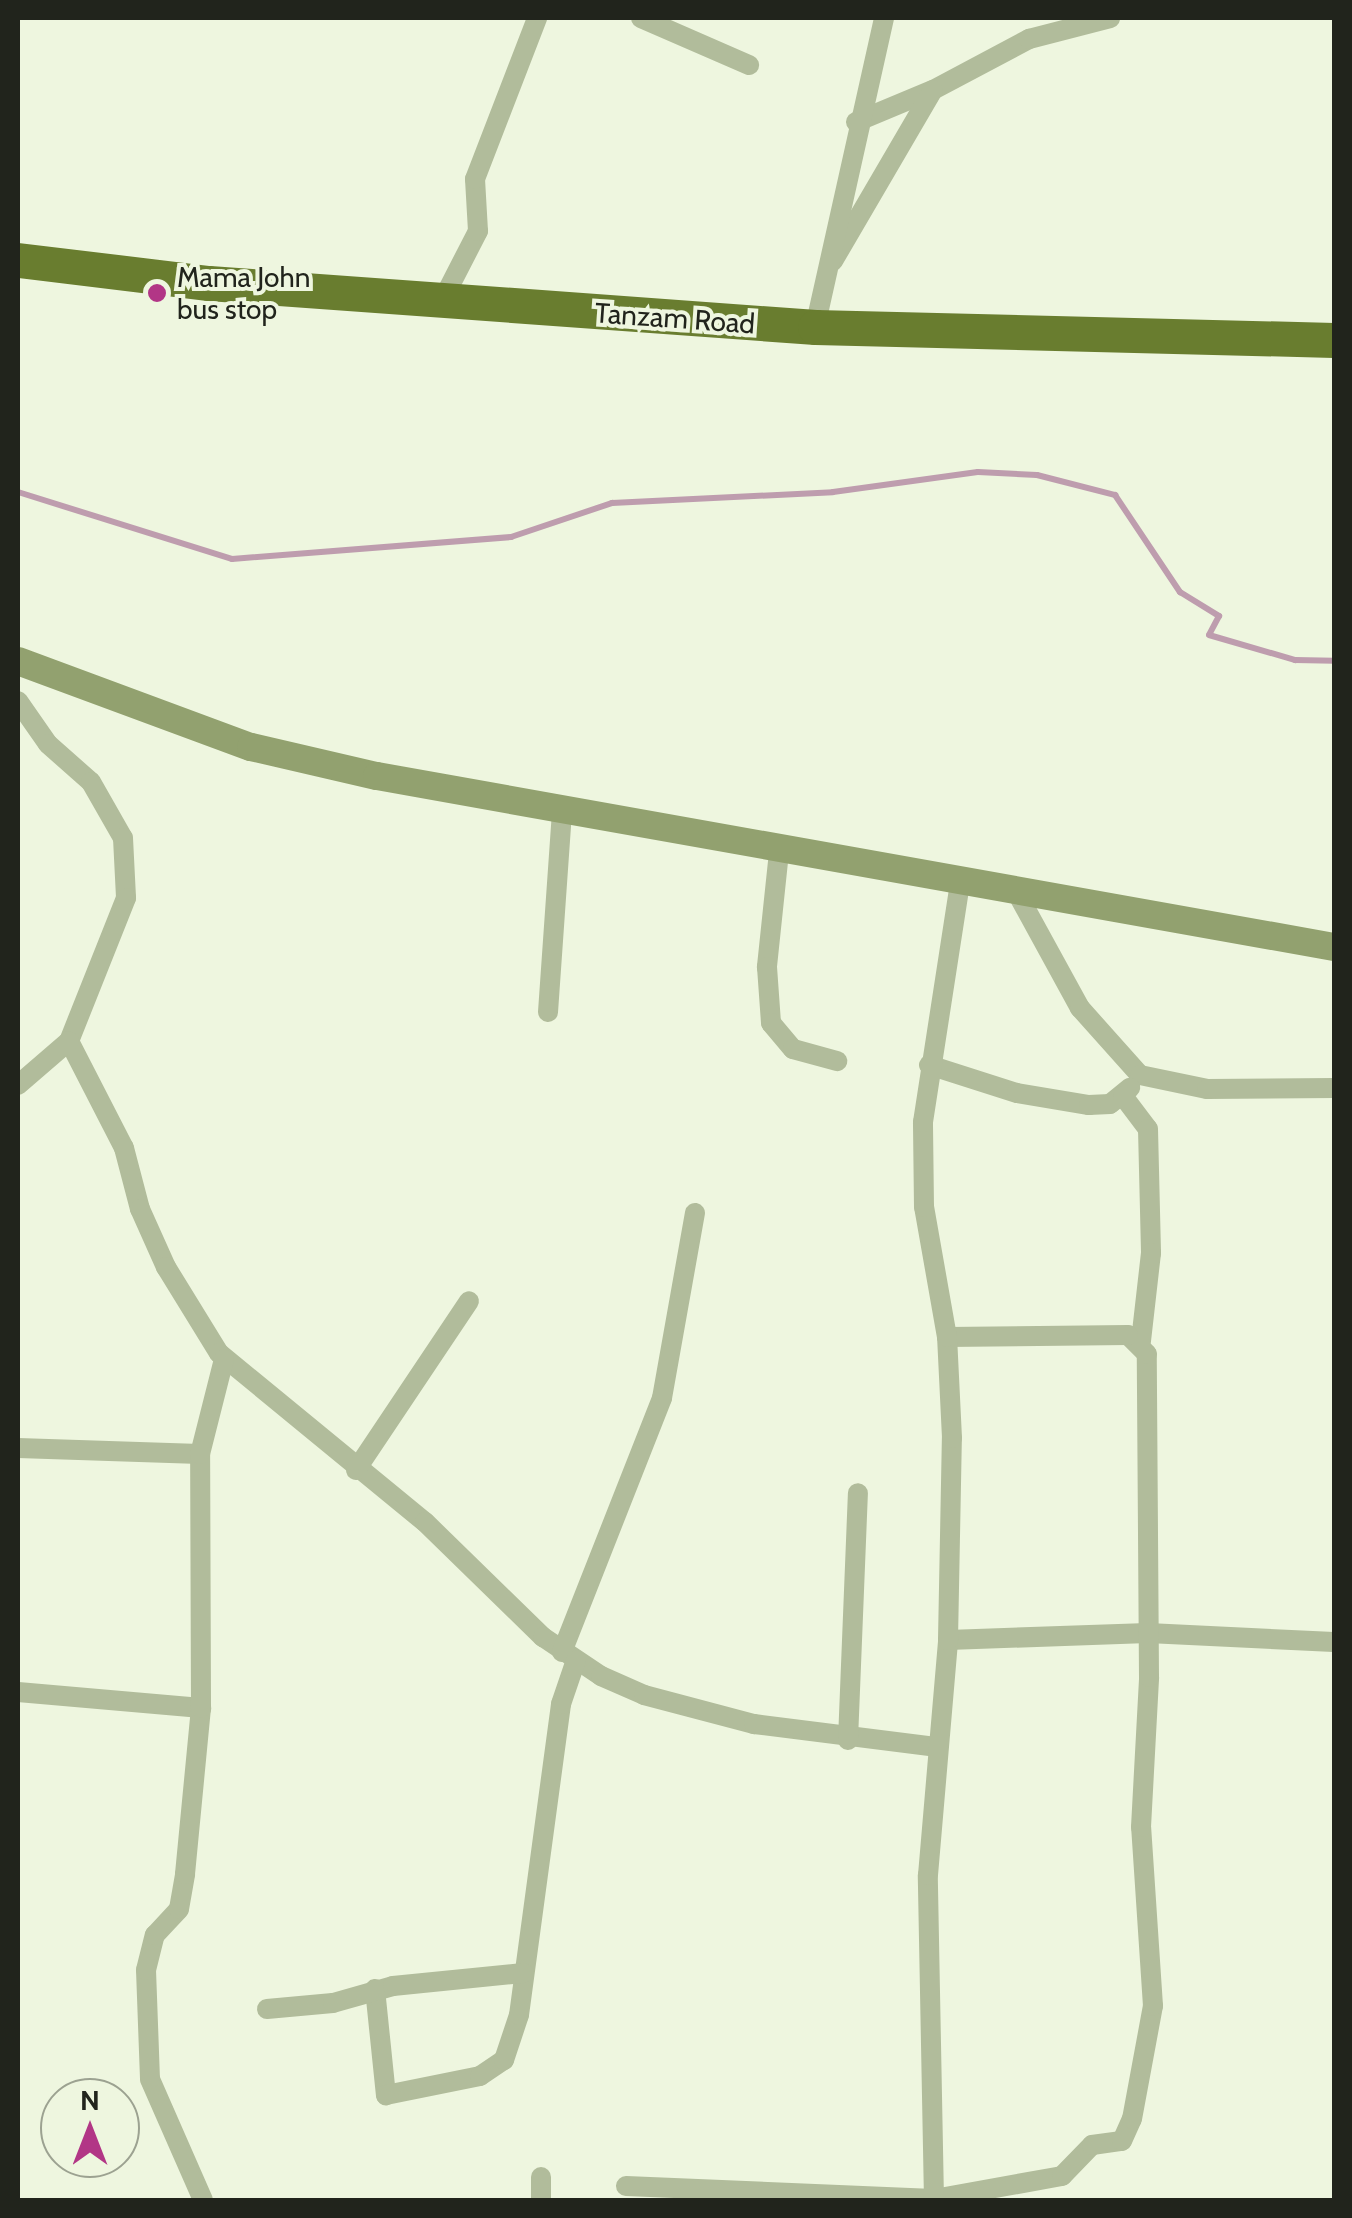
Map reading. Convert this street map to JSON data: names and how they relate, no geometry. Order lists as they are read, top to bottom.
{
  "streets": {
    "highway": ["Tanzam Road"]
  },
  "places": ["Mama John bus stop"],
  "north": "top"
}
